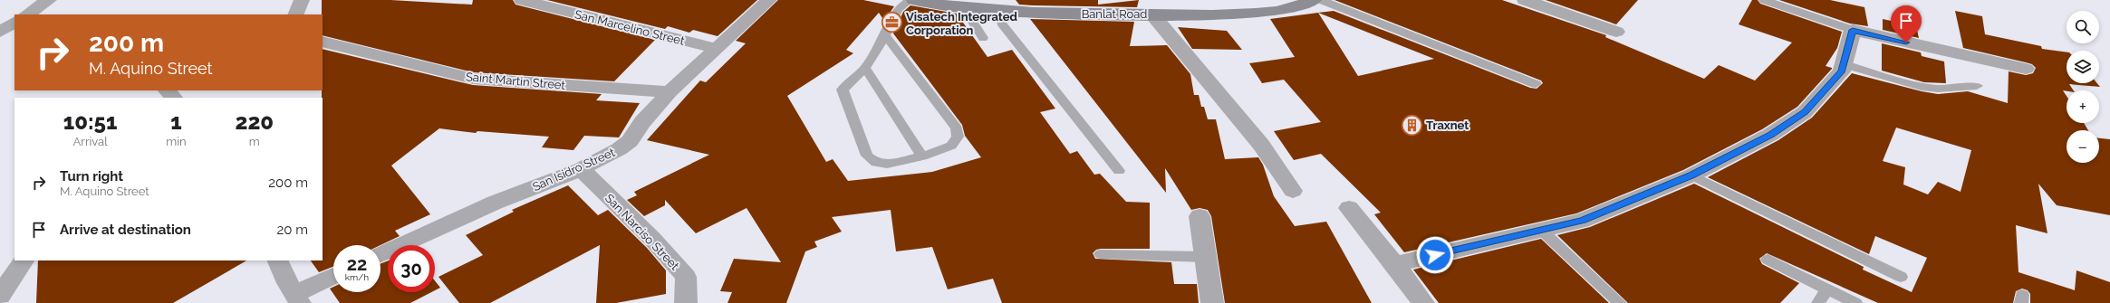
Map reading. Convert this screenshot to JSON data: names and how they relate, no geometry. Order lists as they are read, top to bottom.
{
  "streets": {
    "street": [
      "Banlat Road",
      "San Marcelino Street",
      "Saint Martin Street",
      "San Isidro Street",
      "San Narciso Street"
    ]
  },
  "crossings": [
    ["San Marcelino Street", "San Isidro Street"],
    ["Saint Martin Street", "San Isidro Street"],
    ["San Isidro Street", "San Narciso Street"]
  ],
  "places": {
    "office": ["Visatech Integrated Corporation"],
    "building": ["Traxnet"]
  },
  "page": {
    "map_buttons": ["+", "−"],
    "turn": ["200 m", "M. Aquino Street"],
    "eta": [
      "10:51",
      "Arrival",
      "1",
      "min",
      "220",
      "m"
    ],
    "list": [
      {
        "name": "Turn right",
        "note": "M. Aquino Street",
        "value": "200 m"
      },
      {
        "name": "Arrive at destination",
        "value": "20 m"
      }
    ],
    "speed": "22 km/h",
    "limit": "30"
  }
}
